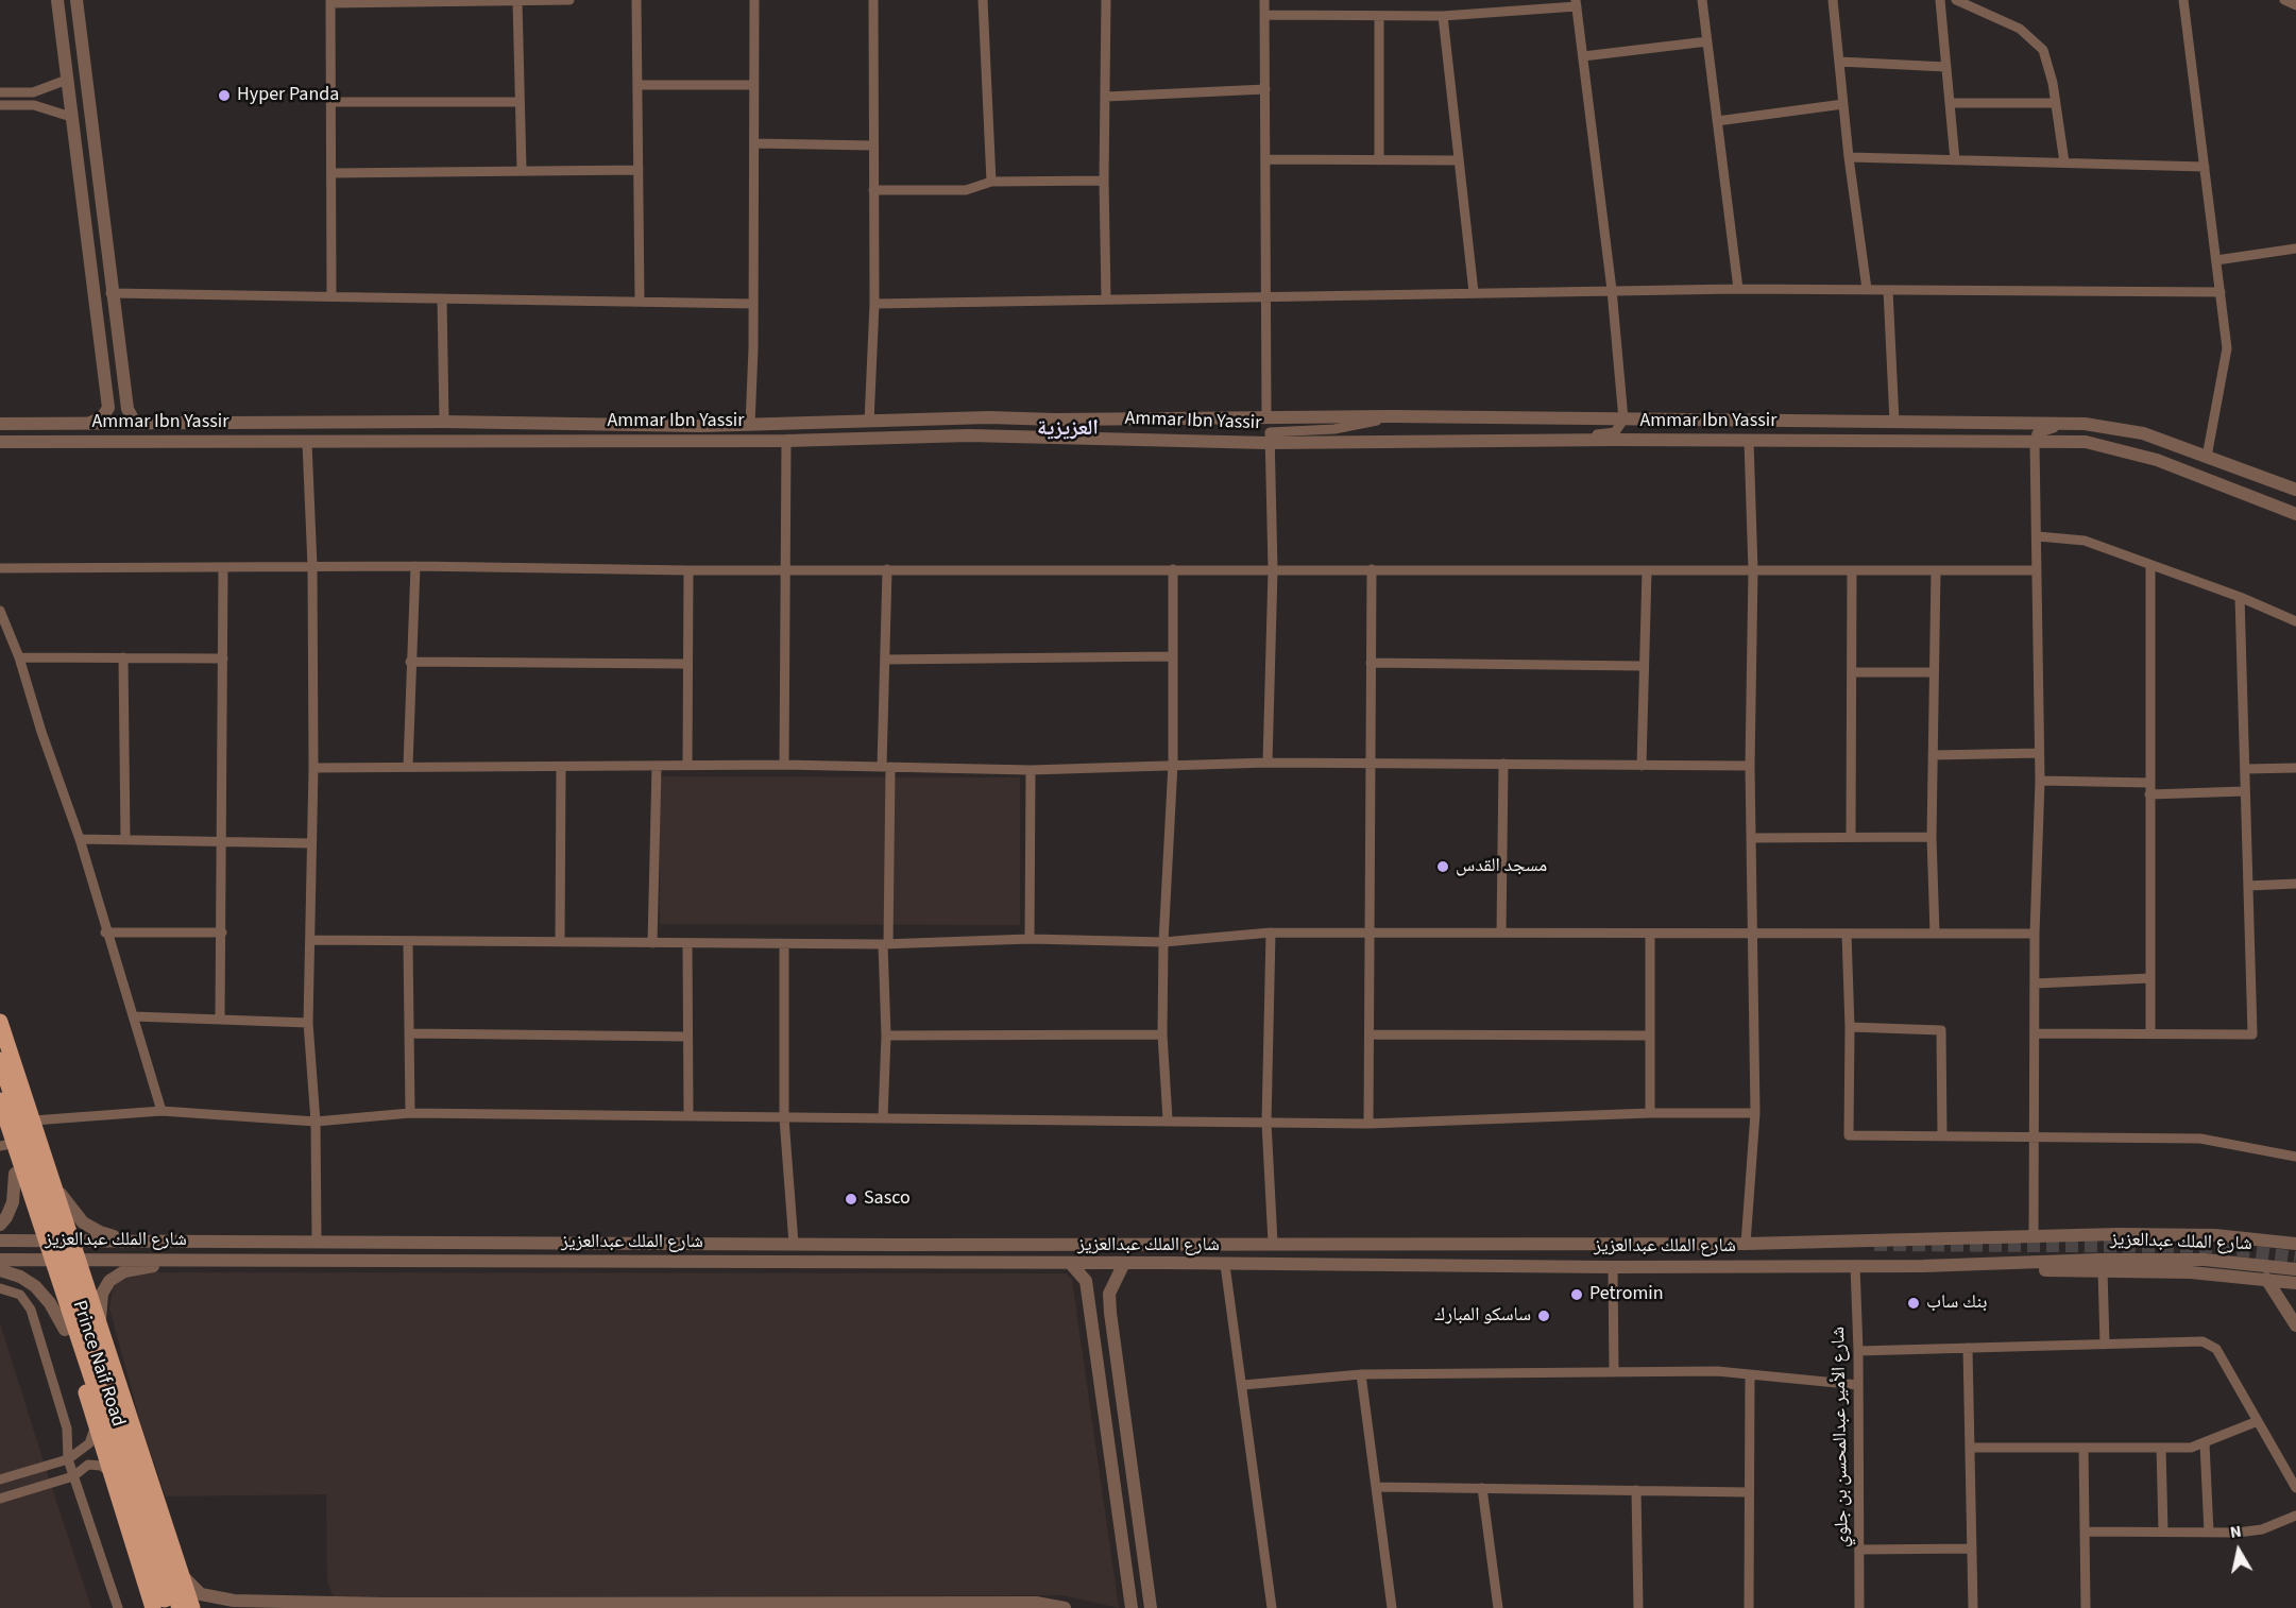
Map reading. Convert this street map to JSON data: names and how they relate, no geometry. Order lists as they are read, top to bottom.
{
  "streets": {
    "main road": ["Prince Naif Road"],
    "street": ["Ammar Ibn Yassir", "شارع الملك عبدالعزيز", "شارع الأمير عبدالمحسن بن جلوي"]
  },
  "crossings": [
    ["شارع الملك عبدالعزيز", "Prince Naif Road"],
    ["شارع الملك عبدالعزيز", "شارع الأمير عبدالمحسن بن جلوي"]
  ],
  "districts": ["العزيزية"],
  "places": [
    "Hyper Panda",
    "مسجد القدس",
    "Sasco",
    "Petromin",
    "بنك ساب",
    "ساسكو المبارك"
  ],
  "north": "top"
}
